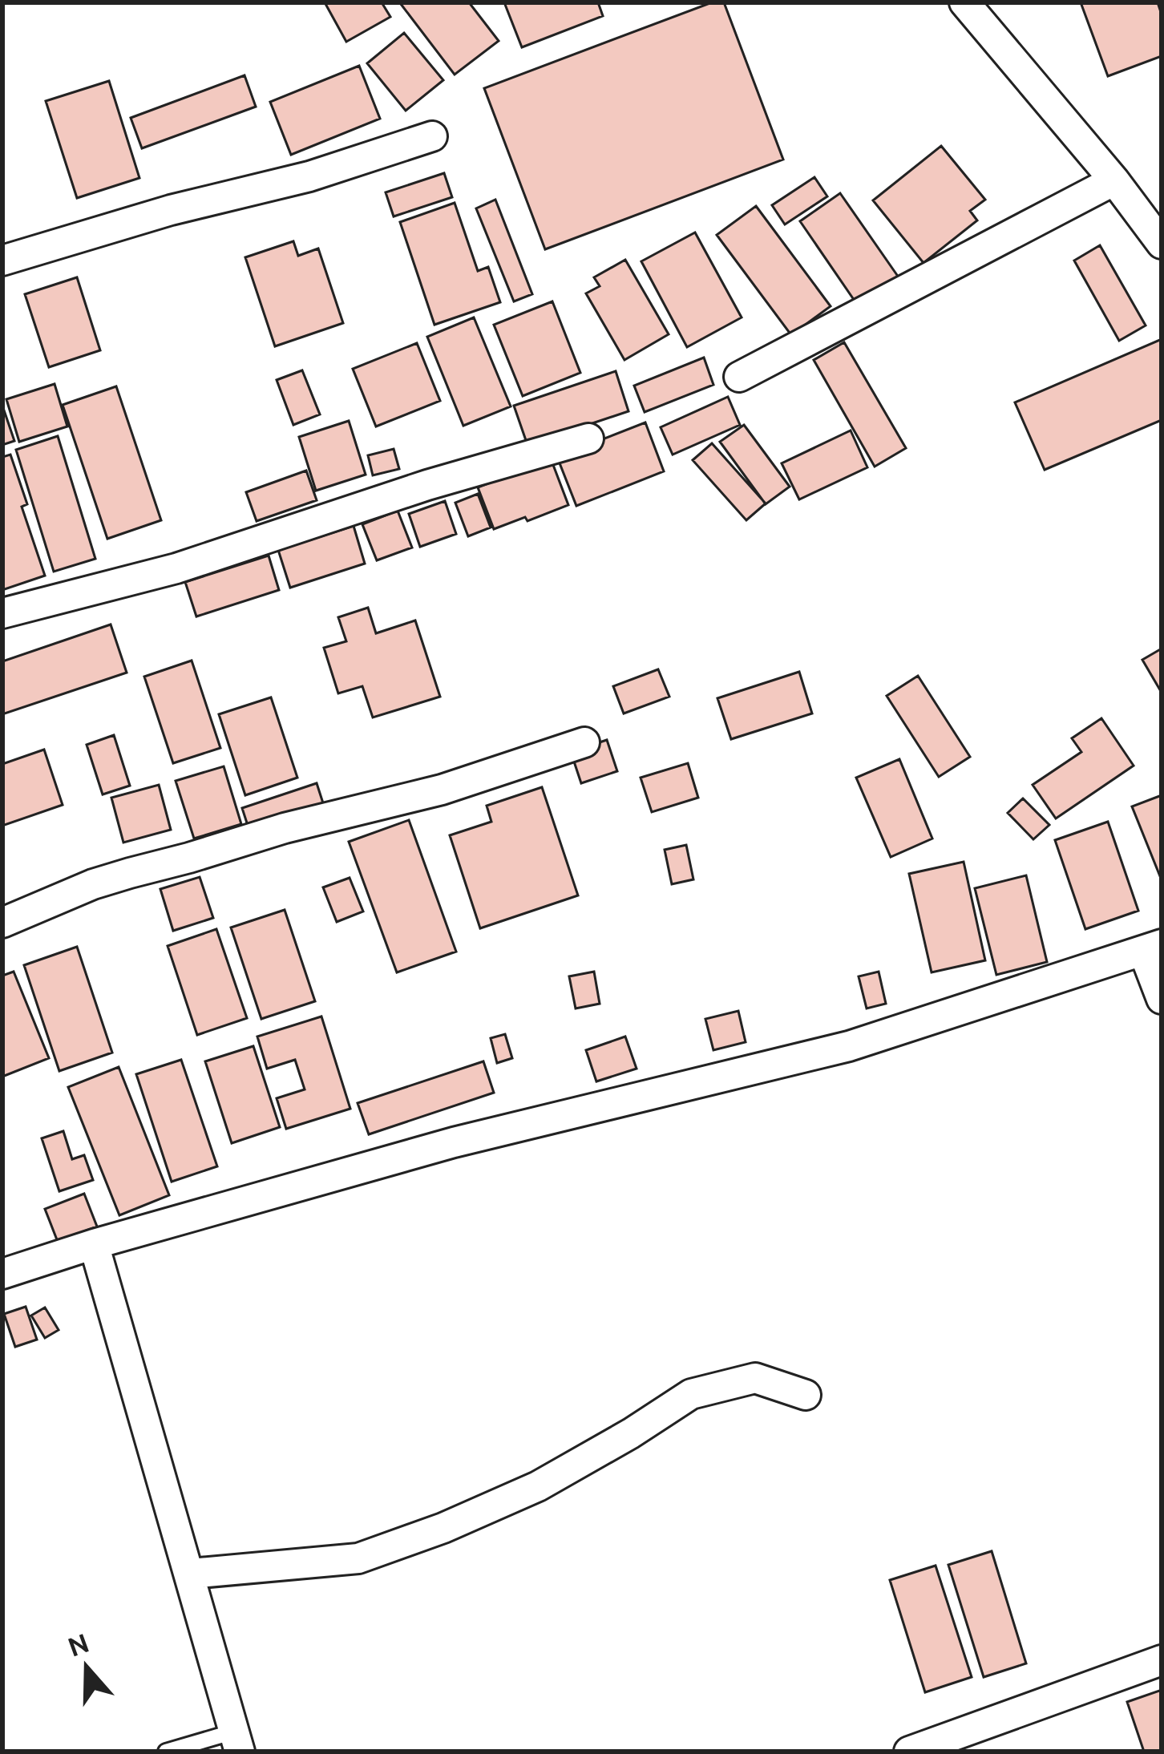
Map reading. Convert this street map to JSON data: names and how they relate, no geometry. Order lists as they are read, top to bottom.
{
  "north": "top"
}
